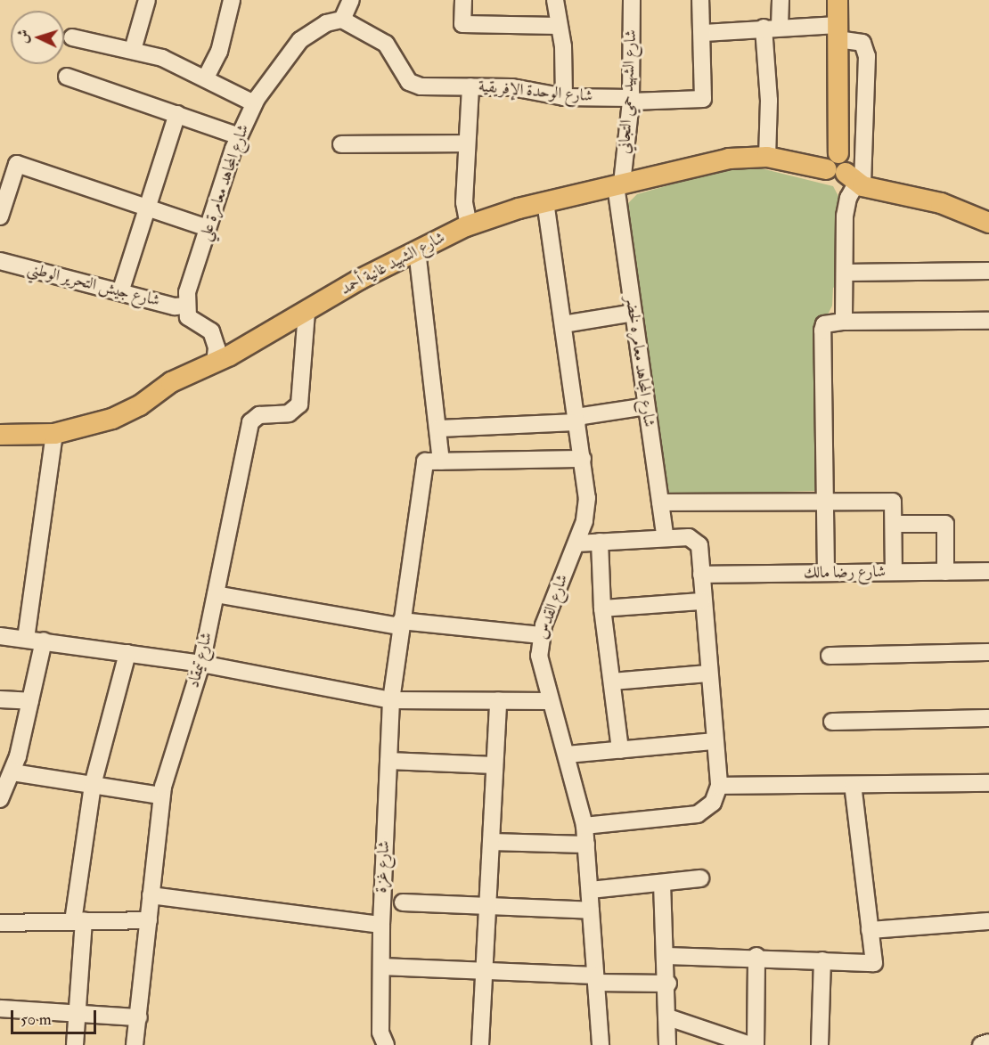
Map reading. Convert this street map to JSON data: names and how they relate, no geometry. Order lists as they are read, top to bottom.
{
  "streets": {
    "main road": ["شارع الشهيد غانية أحمد"],
    "street": [
      "شارع الوحدة الإفريقية",
      "شارع الشهيد حمي التجاني",
      "شارع المجاهد معامرة علي",
      "شارع جيش التحرير الوطني",
      "شارع المجاهد معامره لخضر",
      "شارع رضا مالك",
      "شارع القدس",
      "شارع تيمقاد",
      "شارع غزة"
    ]
  },
  "crossings": [
    ["شارع الوحدة الإفريقية", "شارع الشهيد حمي التجاني"],
    ["شارع الوحدة الإفريقية", "شارع المجاهد معامرة علي"],
    ["شارع الشهيد حمي التجاني", "شارع الشهيد غانية أحمد"],
    ["شارع الشهيد حمي التجاني", "شارع المجاهد معامره لخضر"],
    ["شارع المجاهد معامرة علي", "شارع جيش التحرير الوطني"],
    ["شارع الشهيد غانية أحمد", "شارع المجاهد معامره لخضر"],
    ["شارع الشهيد غانية أحمد", "شارع القدس"],
    ["شارع الشهيد غانية أحمد", "شارع تيمقاد"]
  ],
  "scale_bar": "50 m",
  "north": "left"
}
